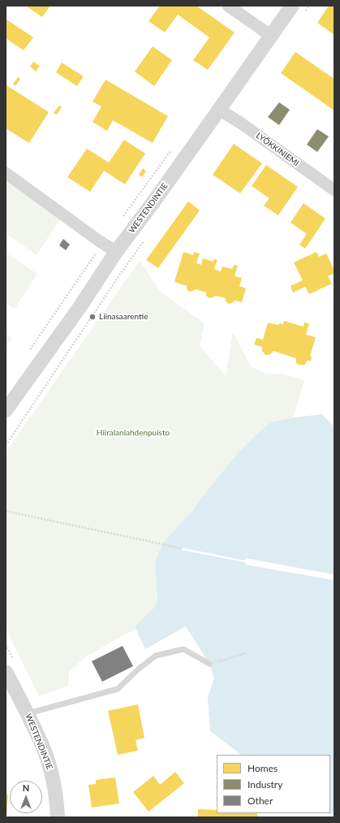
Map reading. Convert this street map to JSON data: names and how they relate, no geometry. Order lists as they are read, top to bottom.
{
  "streets": {
    "street": ["LYÖKKINIEMI", "WESTENDINTIE"]
  },
  "crossings": [
    ["LYÖKKINIEMI", "WESTENDINTIE"]
  ],
  "parks": ["Hiiralanlahdenpuisto"],
  "places": ["Liinasaarentie"],
  "legend": ["Homes", "Industry", "Other"],
  "north": "top"
}
